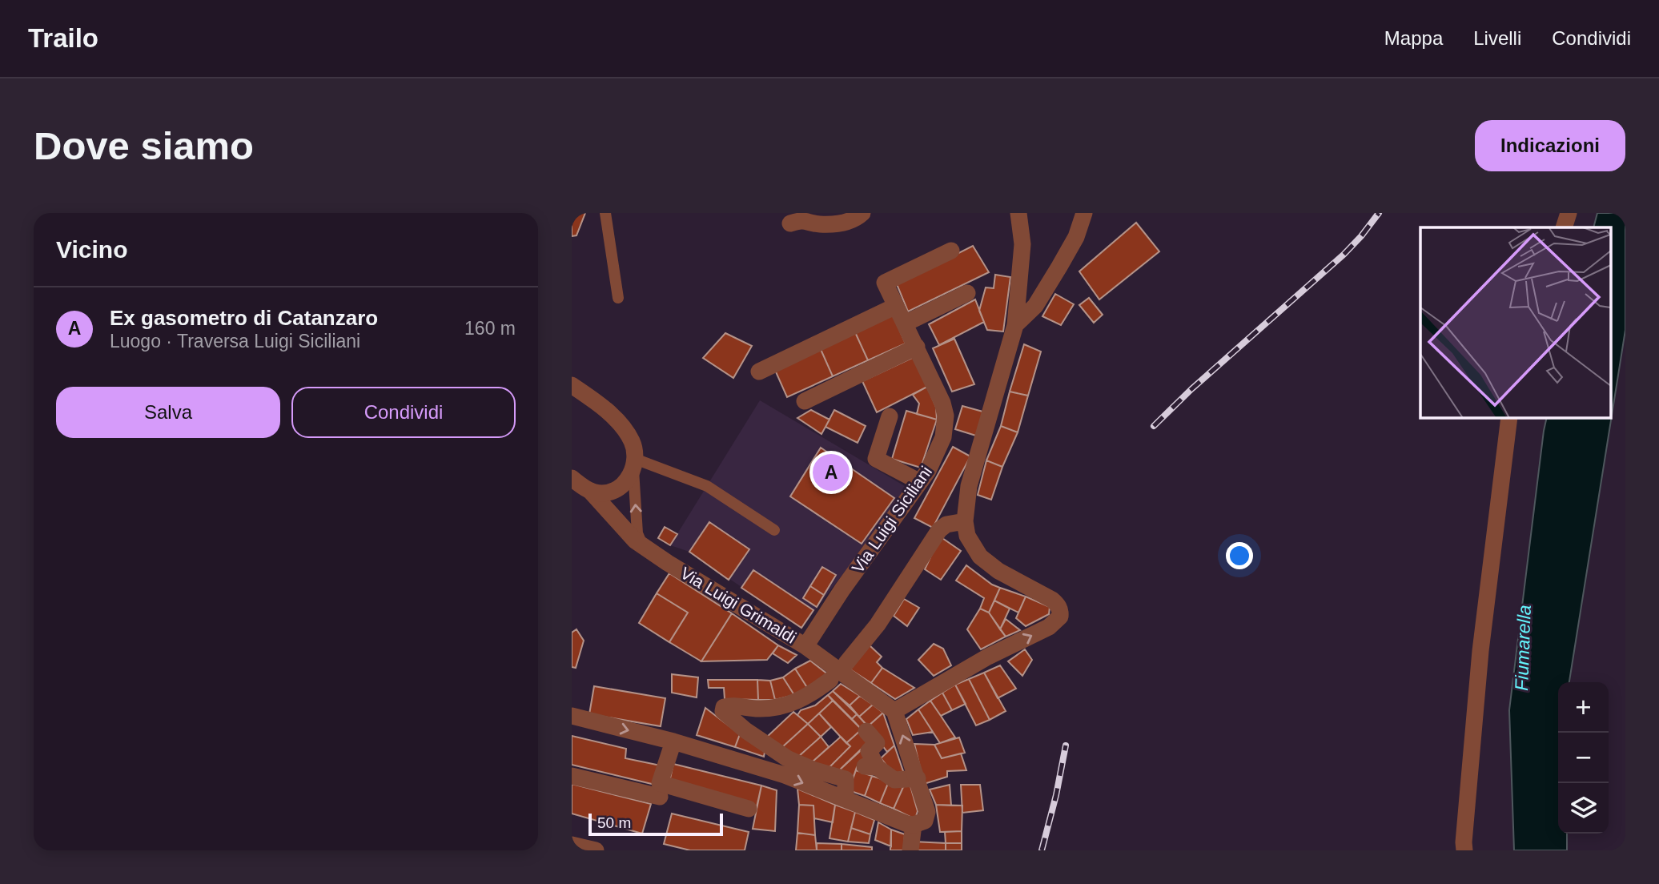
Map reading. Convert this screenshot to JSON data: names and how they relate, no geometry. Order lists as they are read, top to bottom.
{
  "streets": {
    "street": ["Via Luigi Siciliani", "Via Luigi Grimaldi"]
  },
  "crossings": [
    ["Via Luigi Siciliani", "Via Luigi Grimaldi"]
  ],
  "water": ["Fiumarella"],
  "scale_bar": "50 m",
  "page": {
    "header": "Trailo",
    "nav": ["Mappa", "Livelli", "Condividi"],
    "buttons": [
      "Indicazioni",
      ["Salva", "Condividi"]
    ],
    "title": "Dove siamo",
    "heading": "Vicino",
    "list": [
      {
        "mark": "A",
        "name": "Ex gasometro di Catanzaro",
        "note": "Luogo · Traversa Luigi Siciliani",
        "value": "160 m"
      }
    ],
    "pins": "A",
    "map_buttons": ["+", "−"],
    "scale": "50 m"
  }
}
